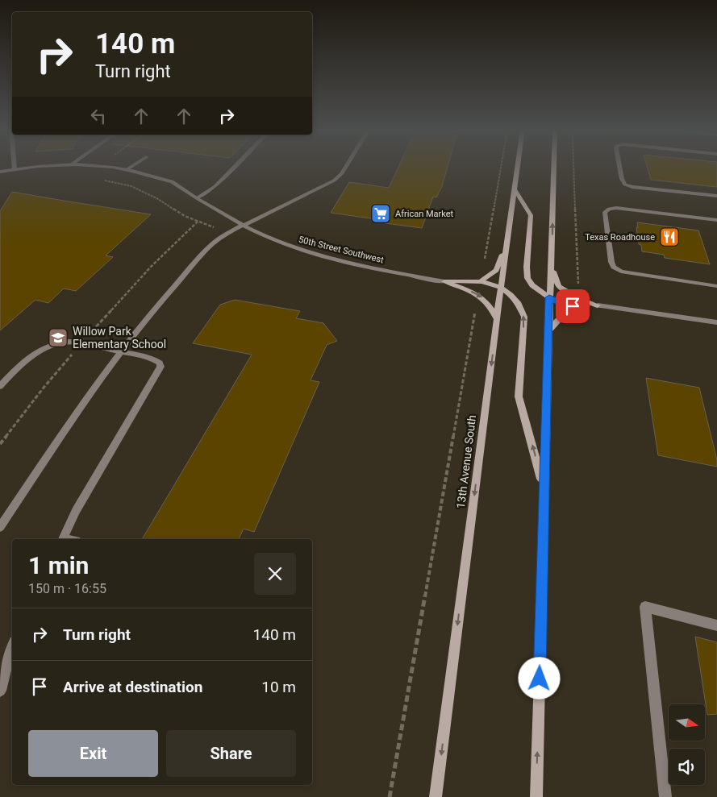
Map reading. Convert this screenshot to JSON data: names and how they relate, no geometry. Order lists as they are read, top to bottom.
{
  "streets": {
    "main road": ["13th Avenue South"],
    "street": ["50th Street Southwest"]
  },
  "places": {
    "supermarket": ["African Market"],
    "restaurant": ["Texas Roadhouse"],
    "school or university": ["Willow Park Elementary School"]
  },
  "north": "right",
  "page": {
    "turn": ["140 m", "Turn right"],
    "heading": ["1 min", "150 m · 16:55"],
    "list": [
      {
        "name": "Turn right",
        "value": "140 m"
      },
      {
        "name": "Arrive at destination",
        "value": "10 m"
      }
    ],
    "buttons": ["Exit", "Share"]
  }
}
